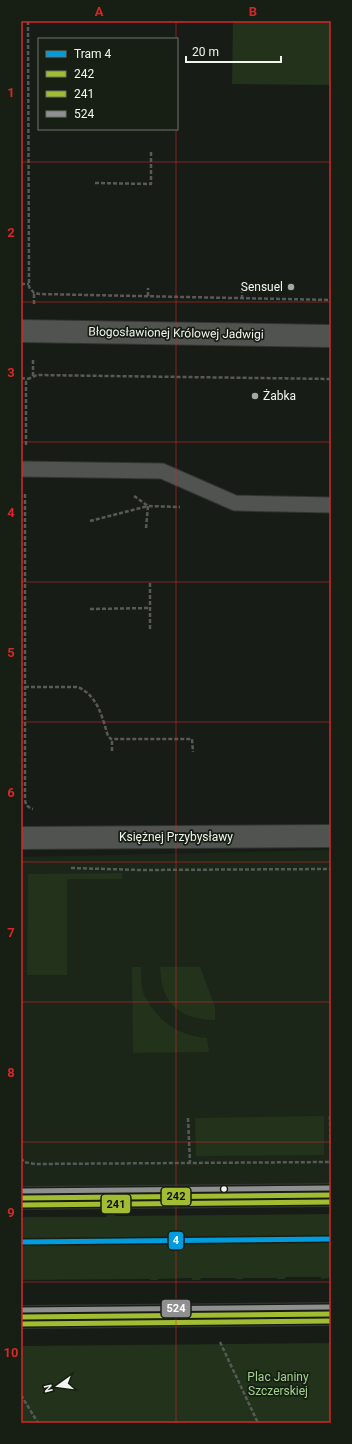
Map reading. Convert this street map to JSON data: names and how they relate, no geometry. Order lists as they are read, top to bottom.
{
  "streets": {
    "street": ["Błogosławionej Królowej Jadwigi", "Księżnej Przybysławy"]
  },
  "parks": ["Plac Janiny Szczerskiej"],
  "places": ["Sensuel", "Żabka"],
  "lines": [
    "transit line 524",
    "transit line 242",
    "transit line 241",
    "tram line 4"
  ],
  "legend": [
    "Tram 4",
    "242",
    "241",
    "524"
  ],
  "scale_bar": "20 m",
  "north": "left",
  "grid": {
    "columns": ["A", "B"],
    "rows": [
      "1",
      "2",
      "3",
      "4",
      "5",
      "6",
      "7",
      "8",
      "9",
      "10"
    ]
  }
}
